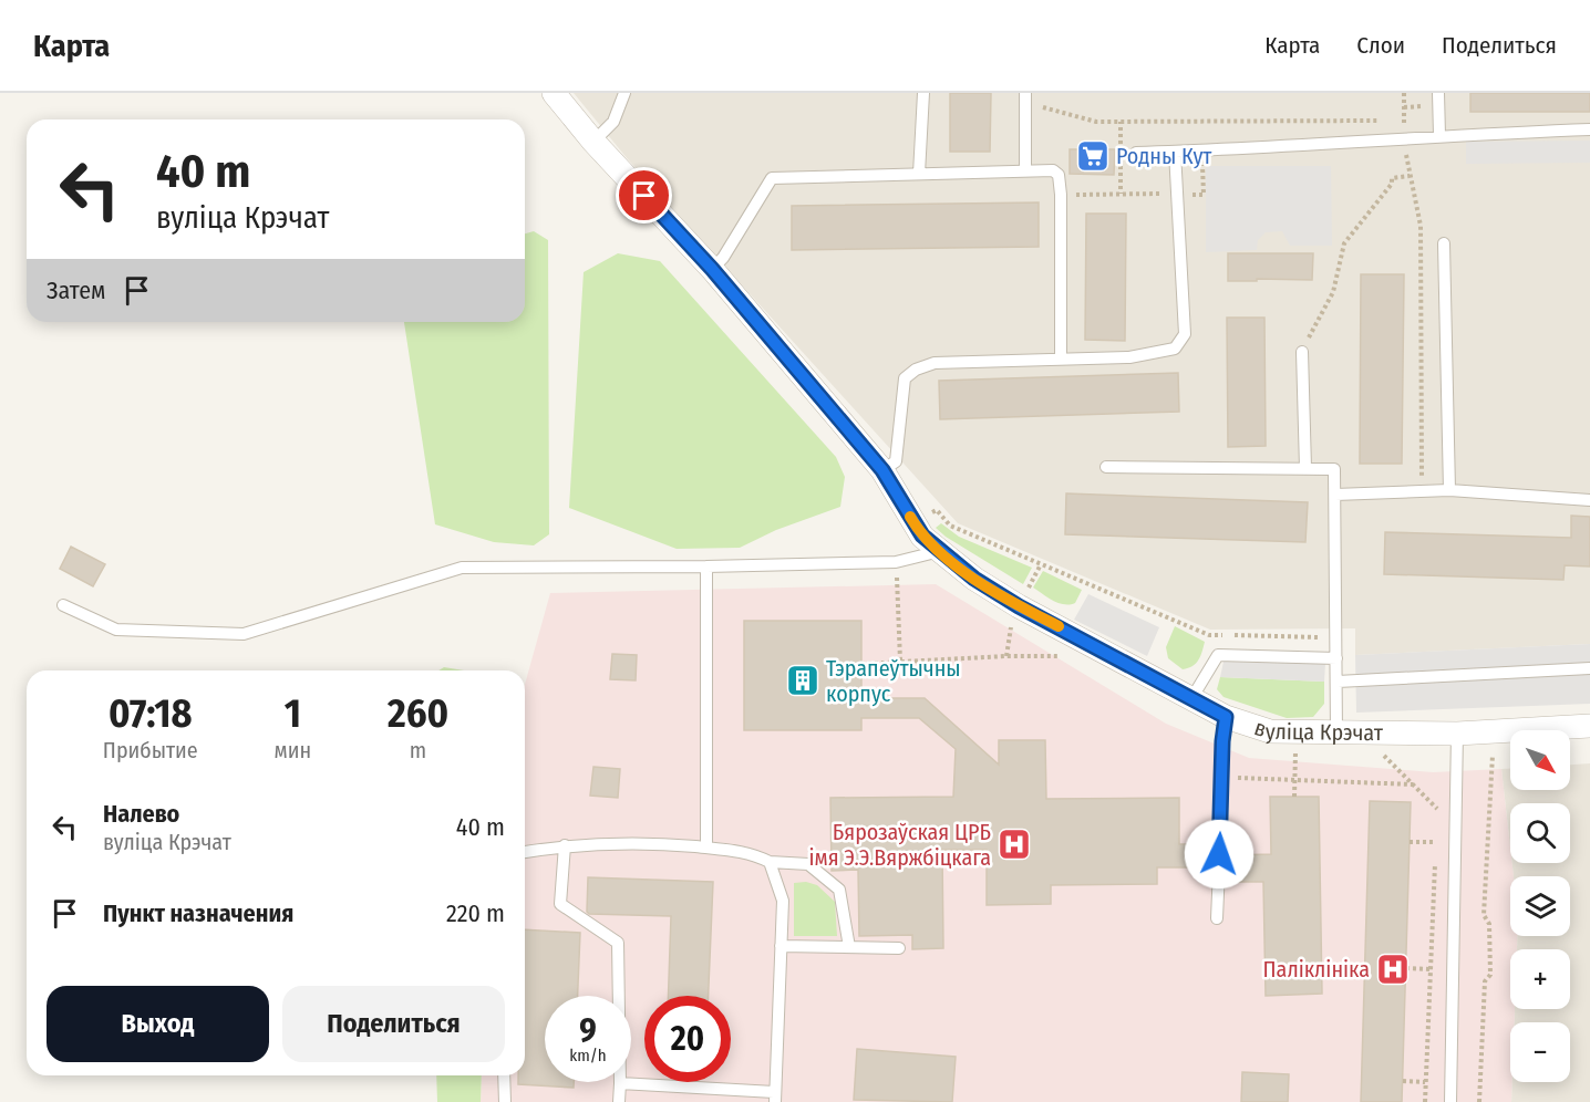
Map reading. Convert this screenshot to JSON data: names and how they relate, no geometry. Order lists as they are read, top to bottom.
{
  "streets": {
    "street": ["вуліца Крэчат"]
  },
  "places": {
    "supermarket": ["Родны Кут"],
    "building": ["Тэрапеўтычны корпус"],
    "hospital": ["Бярозаўская ЦРБ імя Э.Э.Вяржбіцкага", "Паліклініка"]
  },
  "north": "bottom right",
  "page": {
    "header": "Карта",
    "nav": ["Карта", "Слои", "Поделиться"],
    "turn": ["40 m", "вуліца Крэчат"],
    "then": "Затем",
    "eta": [
      "07:18",
      "Прибытие",
      "1",
      "мин",
      "260",
      "m"
    ],
    "map_buttons": ["+", "−"],
    "list": [
      {
        "name": "Налево",
        "note": "вуліца Крэчат",
        "value": "40 m"
      },
      {
        "name": "Пункт назначения",
        "value": "220 m"
      }
    ],
    "buttons": ["Выход", "Поделиться"],
    "speed": "9 km/h",
    "limit": "20"
  }
}
